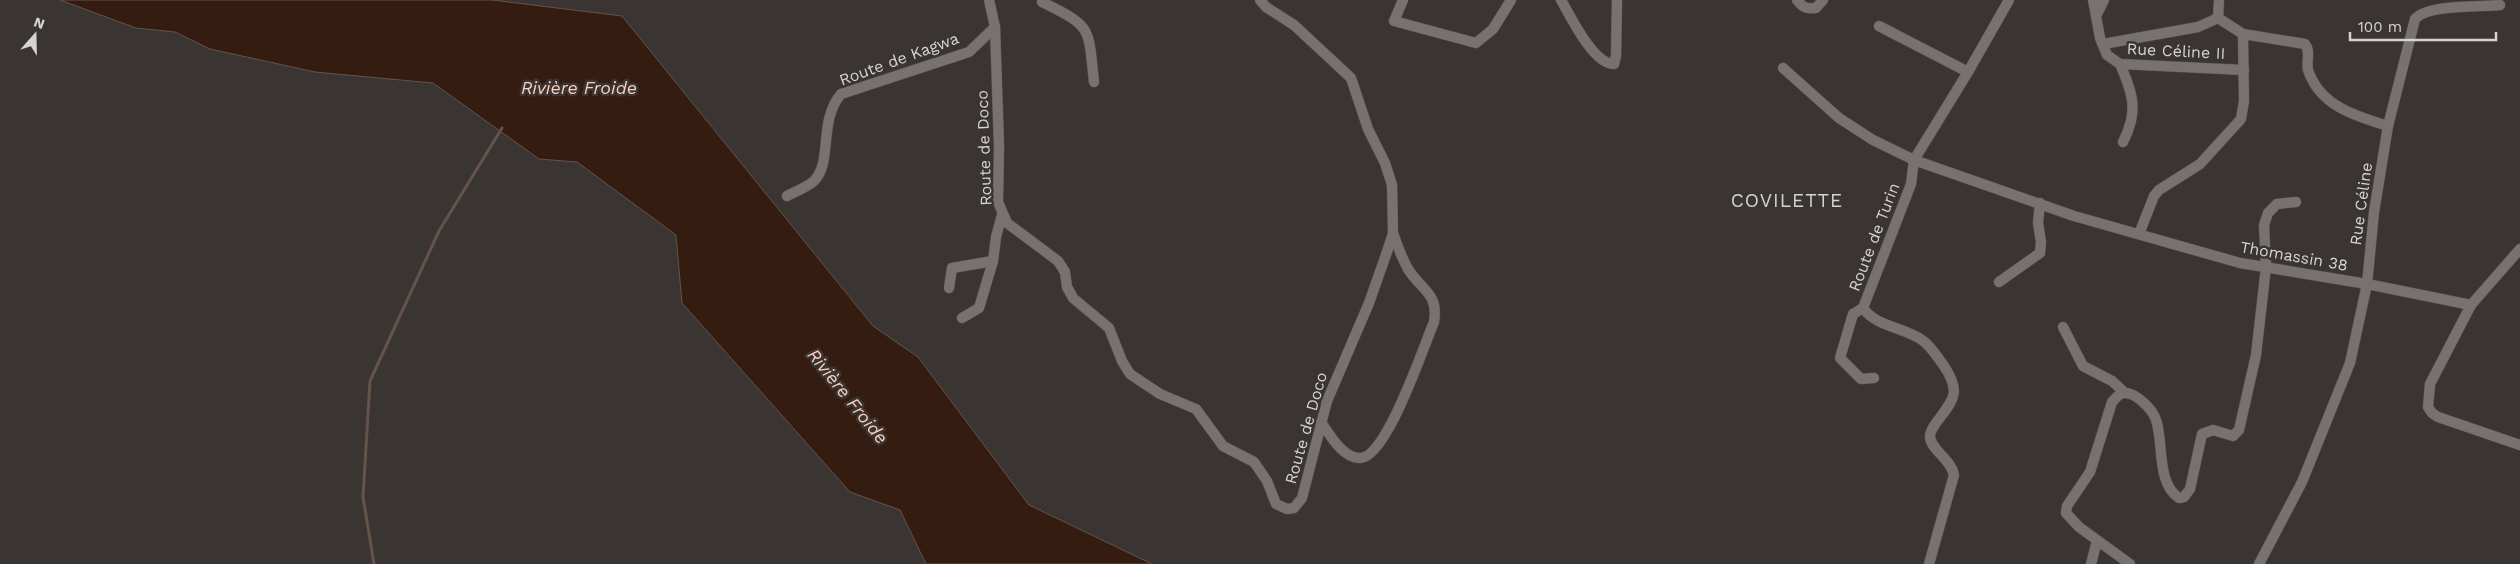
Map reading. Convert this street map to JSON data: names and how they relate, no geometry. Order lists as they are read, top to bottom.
{
  "streets": {
    "street": [
      "Rue Céline II",
      "Route de Kagwa",
      "Route de Doco",
      "Rue Céline",
      "Route de Turin",
      "Thomassin 38"
    ]
  },
  "crossings": [
    ["Rue Céline II", "Thomassin 38"],
    ["Route de Kagwa", "Route de Doco"],
    ["Rue Céline", "Thomassin 38"],
    ["Route de Turin", "Thomassin 38"]
  ],
  "districts": ["COVILETTE"],
  "water": ["Rivière Froide"],
  "scale_bar": "100 m",
  "north": "top"
}
